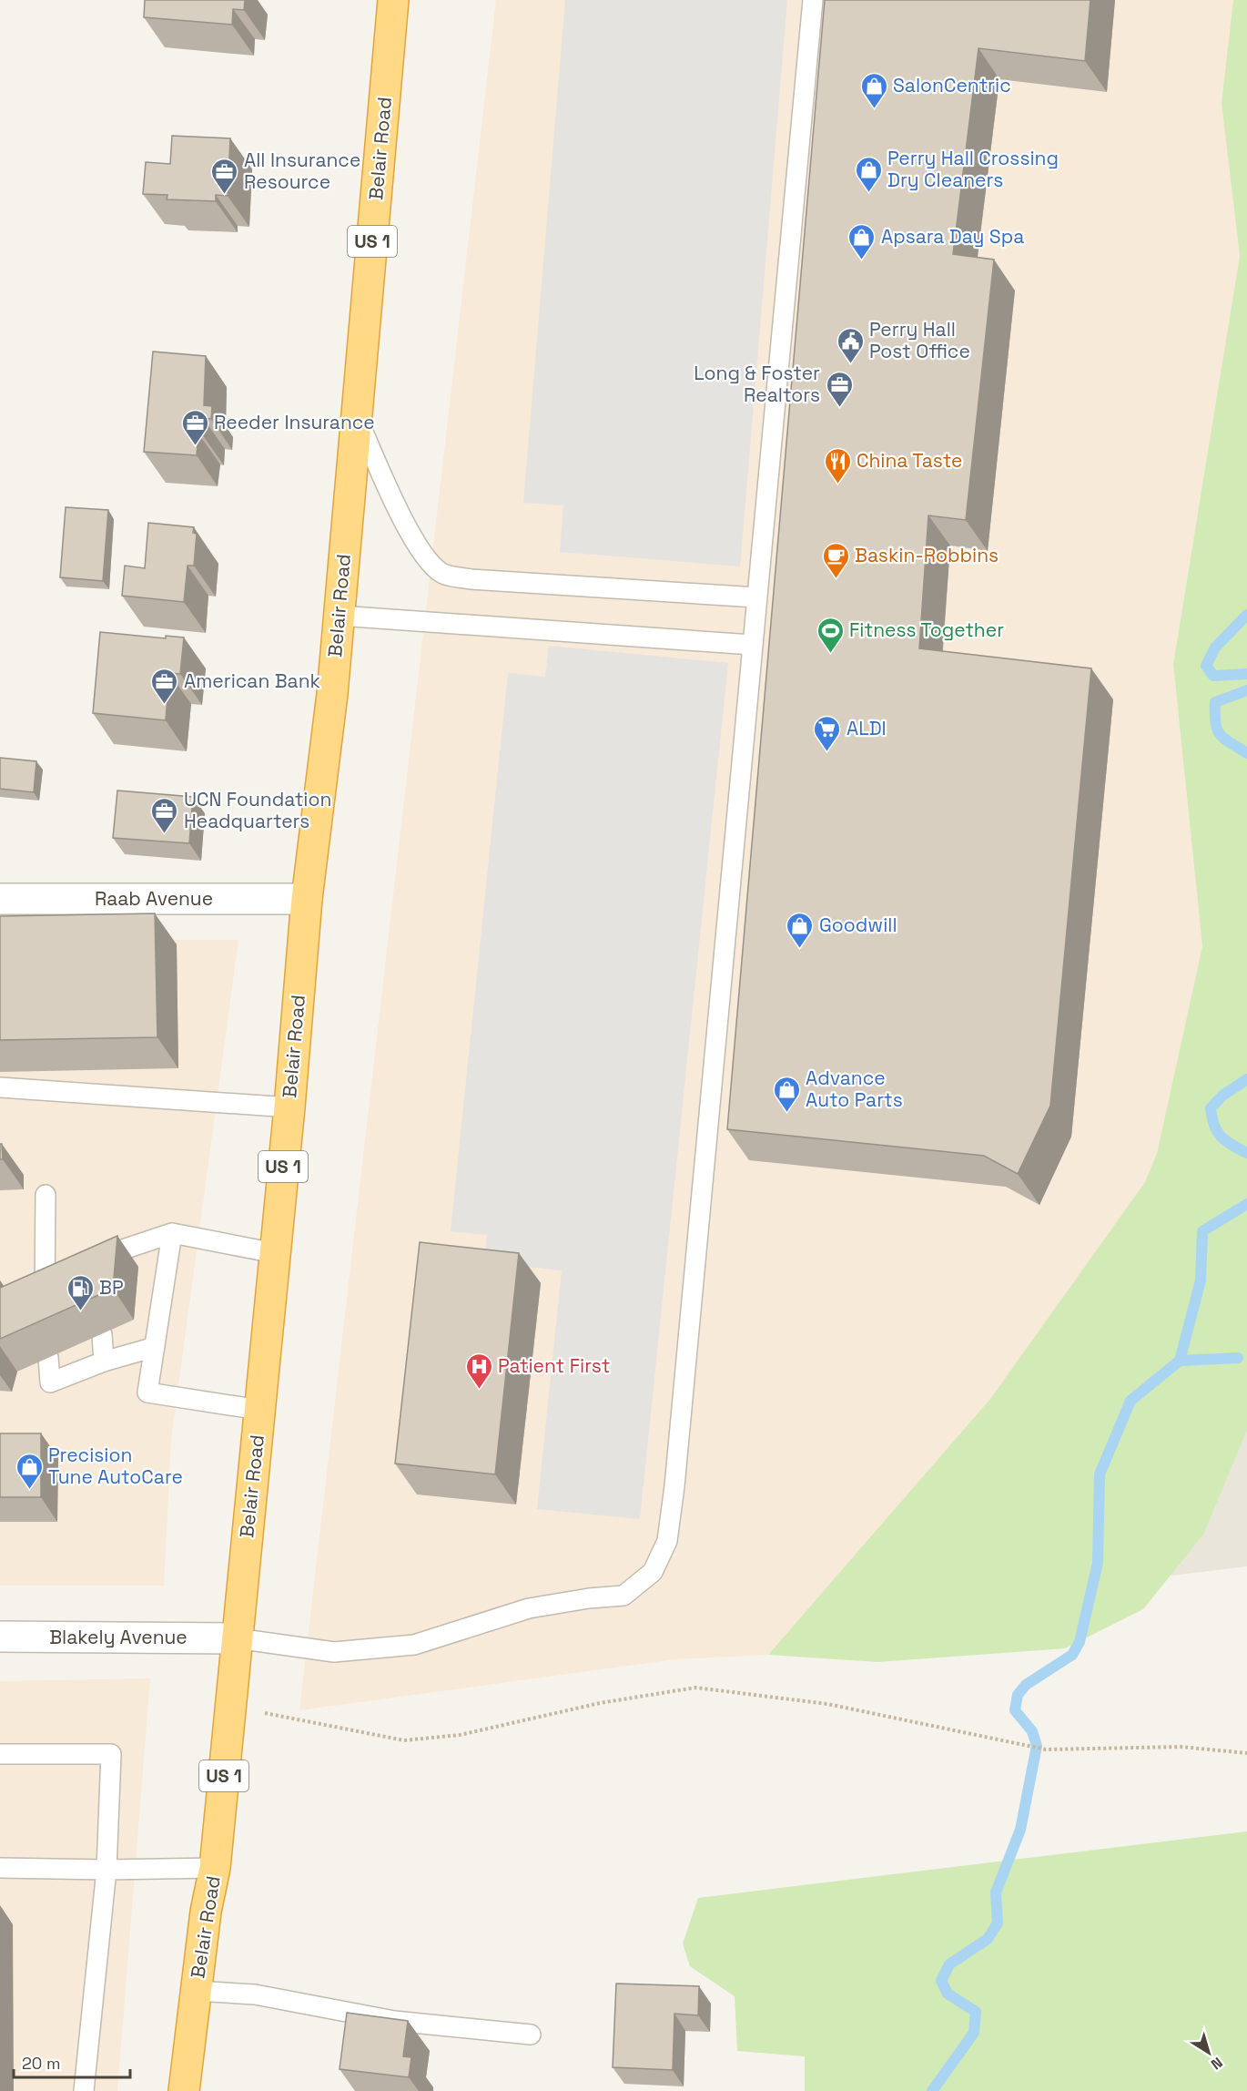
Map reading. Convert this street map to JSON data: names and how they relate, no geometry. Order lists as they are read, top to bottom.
{
  "streets": {
    "highway": ["Belair Road", "US 1"],
    "street": ["Raab Avenue", "Blakely Avenue"]
  },
  "crossings": [
    ["Belair Road", "Raab Avenue"],
    ["Belair Road", "Blakely Avenue"]
  ],
  "places": {
    "shop": [
      "SalonCentric",
      "Perry Hall Crossing Dry Cleaners",
      "Apsara Day Spa",
      "Goodwill",
      "Advance Auto Parts",
      "Precision Tune AutoCare"
    ],
    "office": [
      "All Insurance Resource",
      "Long & Foster Realtors",
      "Reeder Insurance",
      "American Bank",
      "UCN Foundation Headquarters"
    ],
    "public building": ["Perry Hall Post Office"],
    "restaurant": ["China Taste"],
    "cafe": ["Baskin-Robbins"],
    "sports": ["Fitness Together"],
    "supermarket": ["ALDI"],
    "fuel station": ["BP"],
    "hospital": ["Patient First"]
  },
  "scale_bar": "20 m",
  "north": "bottom right"
}
